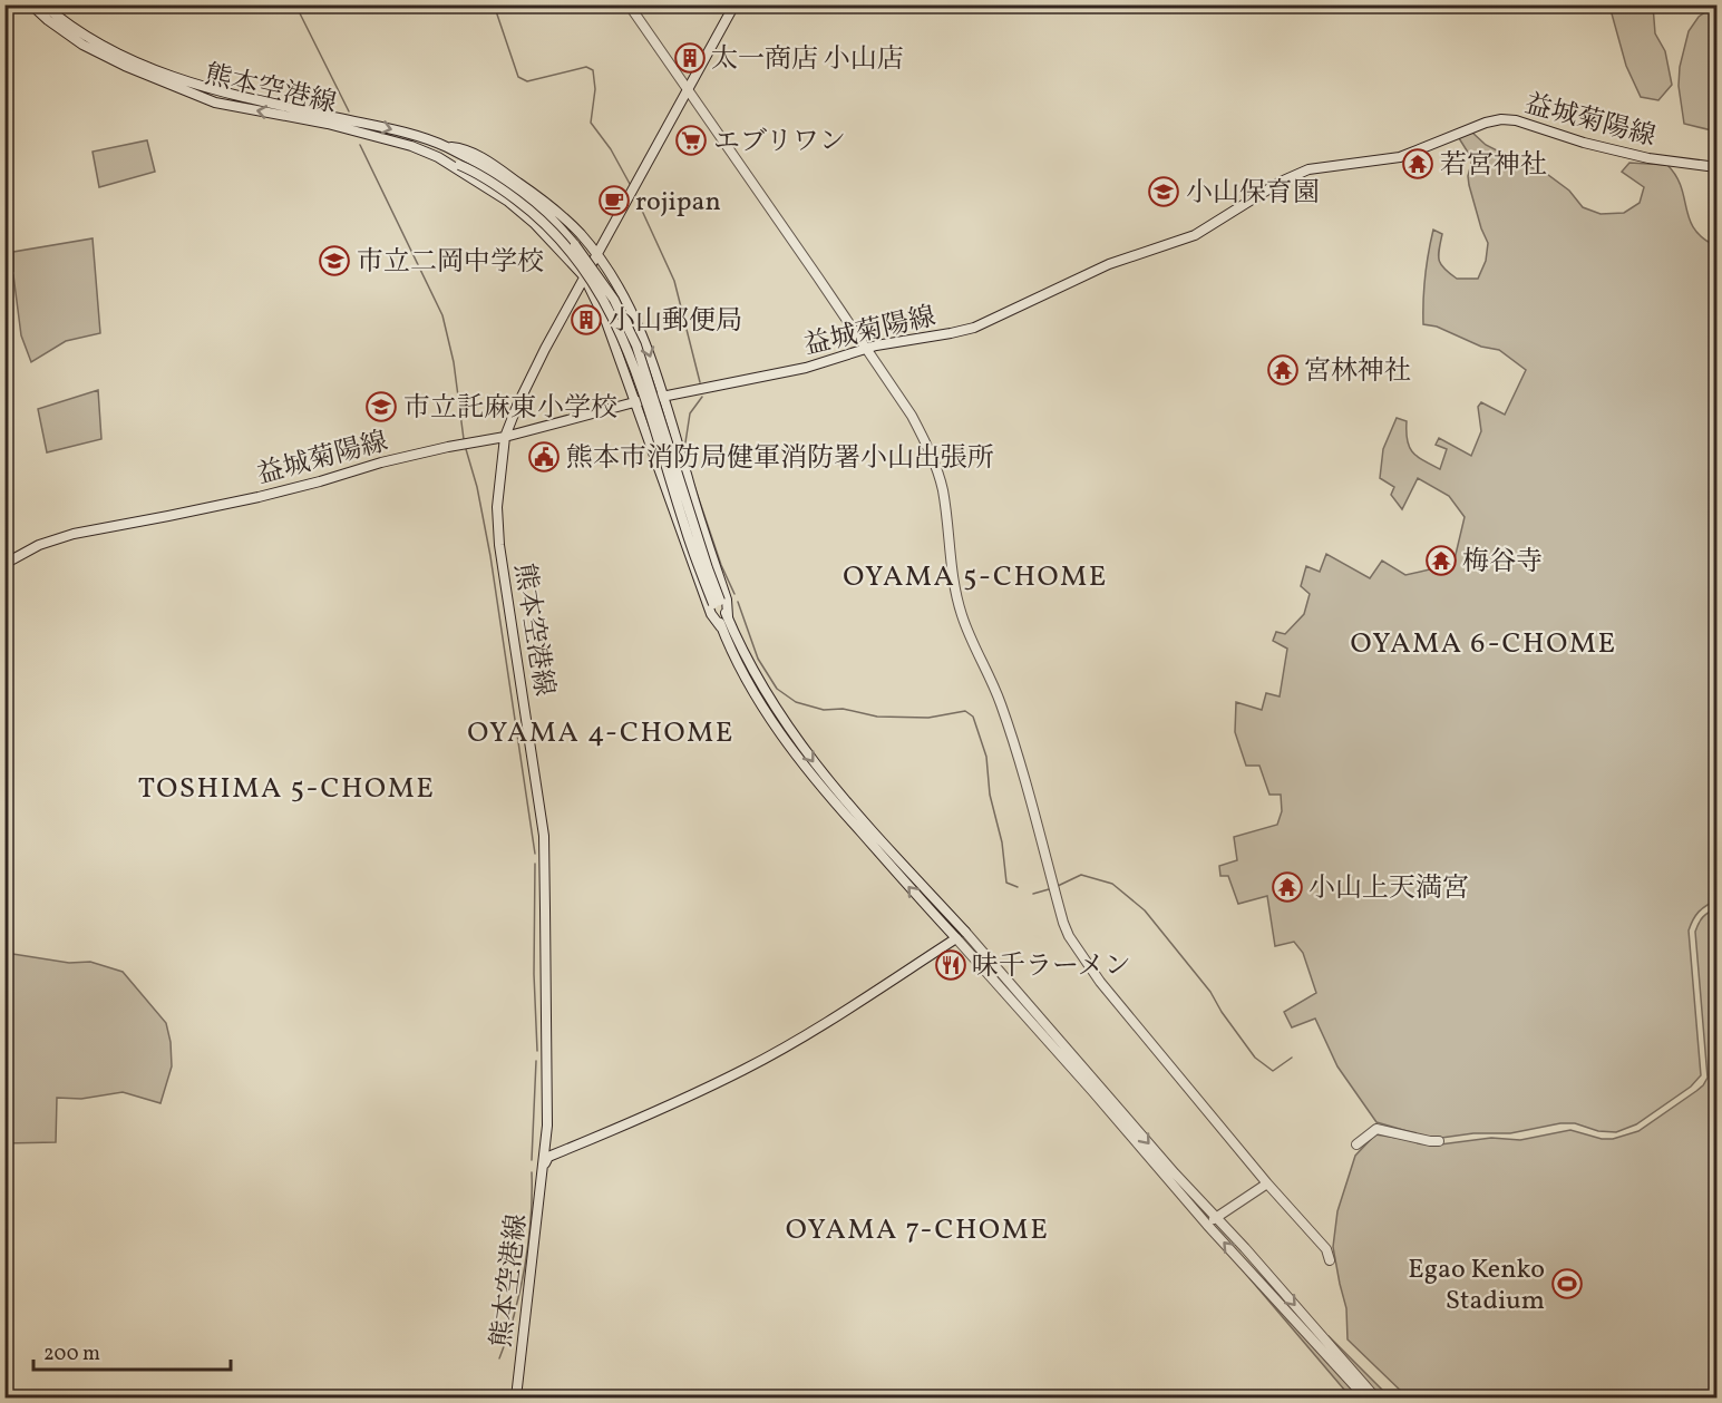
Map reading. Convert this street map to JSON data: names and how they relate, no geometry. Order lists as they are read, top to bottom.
{
  "streets": {
    "main road": ["熊本空港線", "益城菊陽線"]
  },
  "crossings": [
    ["熊本空港線", "益城菊陽線"]
  ],
  "districts": [
    "OYAMA 5-CHOME",
    "OYAMA 6-CHOME",
    "OYAMA 4-CHOME",
    "TOSHIMA 5-CHOME",
    "OYAMA 7-CHOME"
  ],
  "places": {
    "building": ["太一商店 小山店", "小山郵便局"],
    "supermarket": ["エブリワン"],
    "temple": [
      "若宮神社",
      "宮林神社",
      "梅谷寺",
      "小山上天満宮"
    ],
    "school or university": ["小山保育園", "市立二岡中学校", "市立託麻東小学校"],
    "cafe": ["rojipan"],
    "public building": ["熊本市消防局健軍消防署小山出張所"],
    "restaurant": ["味千ラーメン"],
    "sports": ["Egao Kenko Stadium"]
  },
  "scale_bar": "200 m"
}
